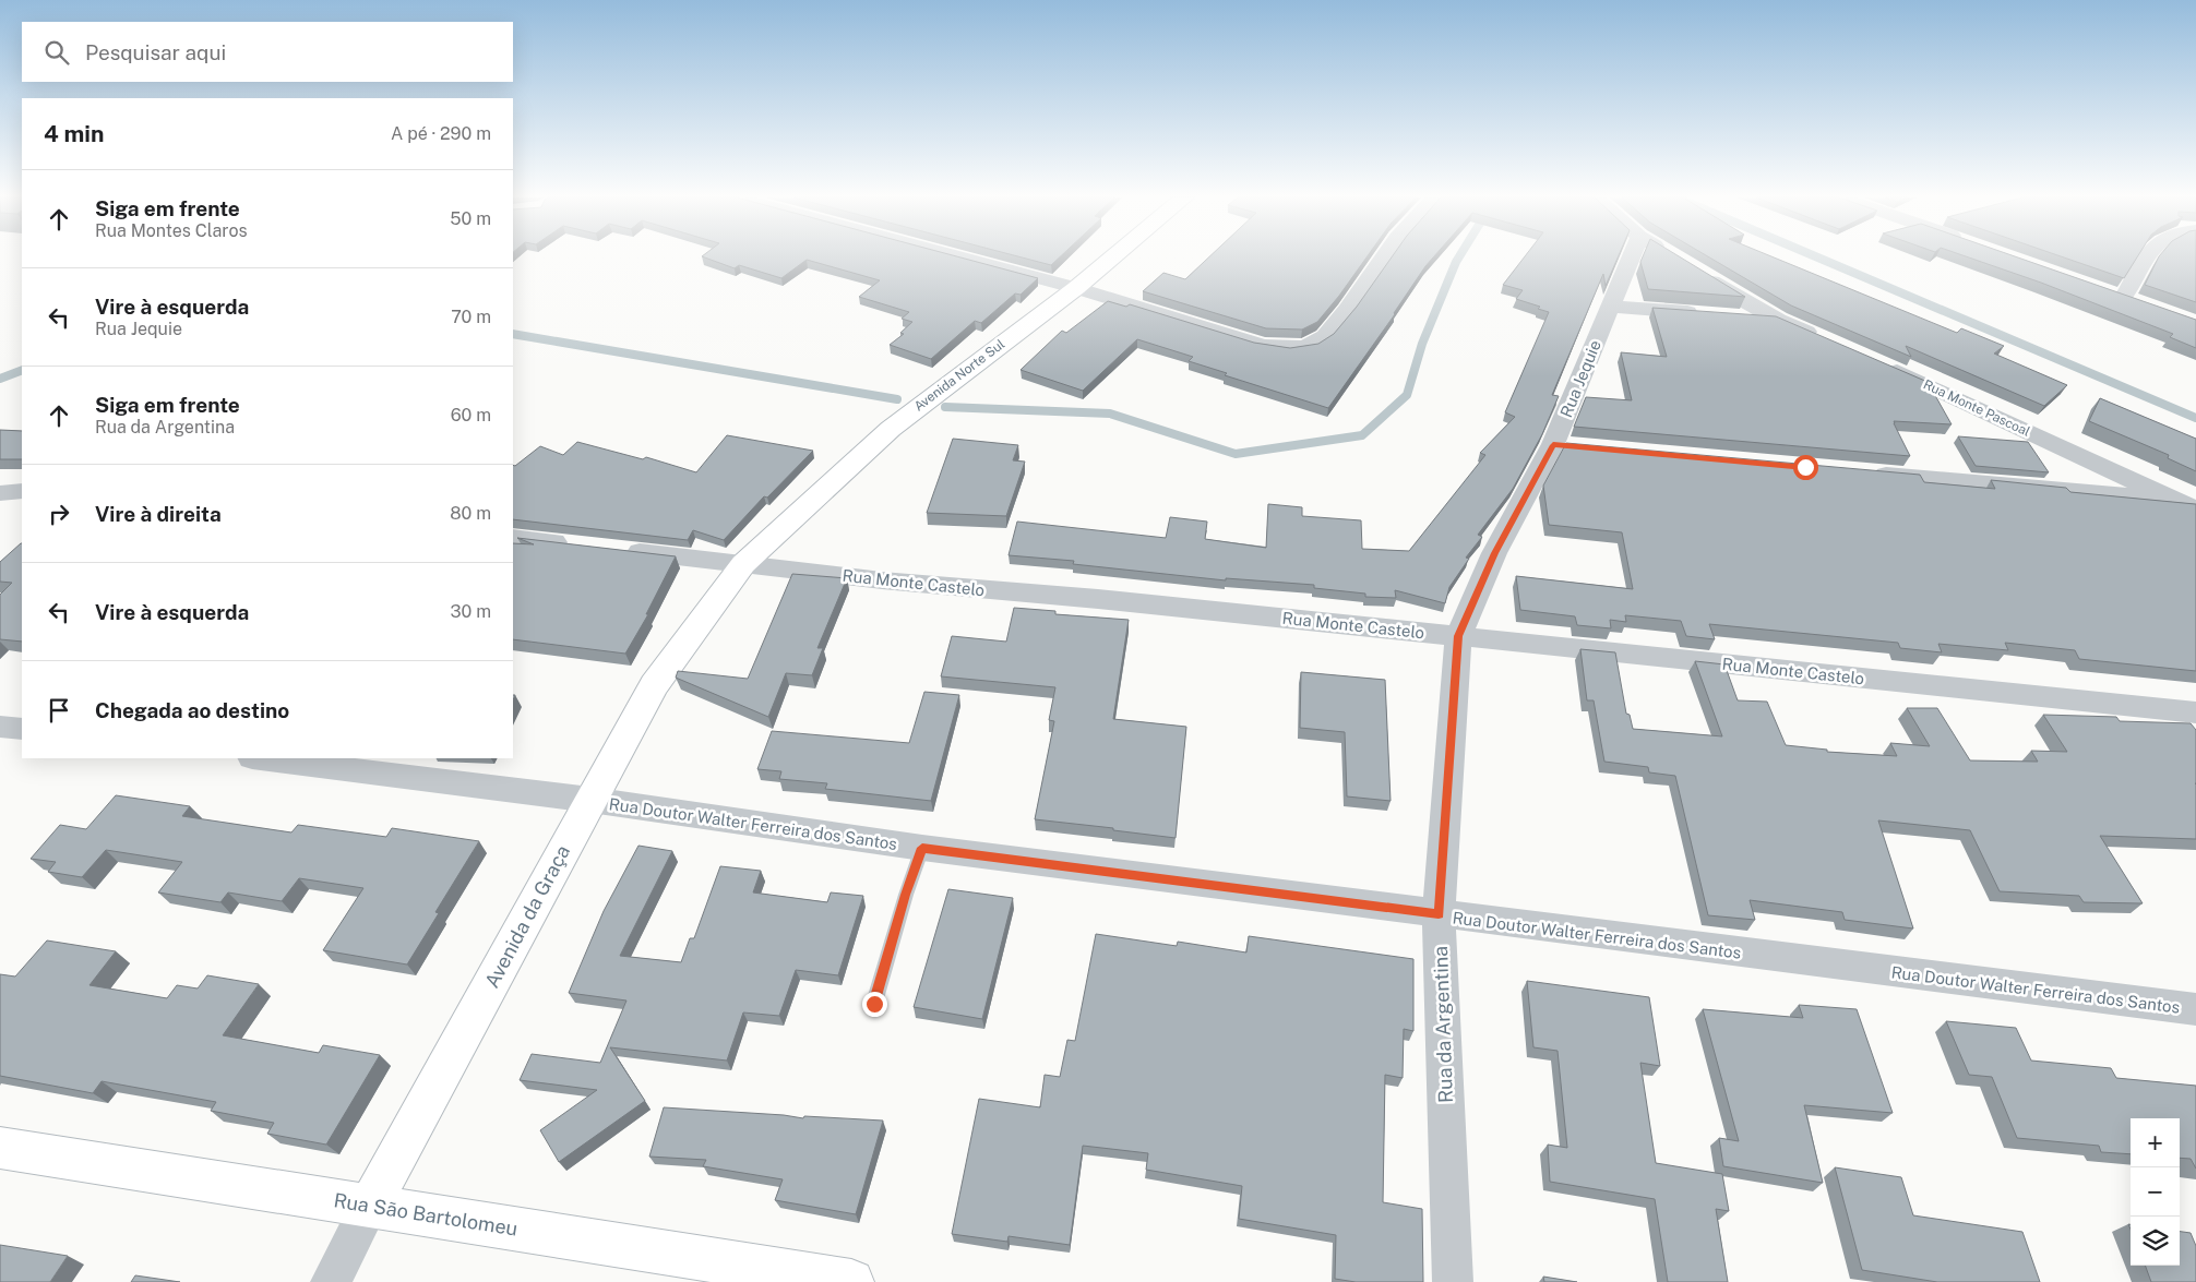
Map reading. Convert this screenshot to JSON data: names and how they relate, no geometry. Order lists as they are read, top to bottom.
{
  "streets": {
    "street": [
      "Avenida Norte Sul",
      "Rua Jequie",
      "Rua Monte Pascoal",
      "Rua Monte Castelo",
      "Rua Doutor Walter Ferreira dos Santos",
      "Avenida da Graça",
      "Rua da Argentina",
      "Rua São Bartolomeu"
    ]
  },
  "crossings": [
    ["Avenida Norte Sul", "Rua Monte Castelo"],
    ["Avenida Norte Sul", "Avenida da Graça"],
    ["Rua Jequie", "Rua Monte Castelo"],
    ["Rua Jequie", "Rua da Argentina"],
    ["Rua Monte Castelo", "Avenida da Graça"],
    ["Rua Monte Castelo", "Rua da Argentina"],
    ["Rua Doutor Walter Ferreira dos Santos", "Avenida da Graça"],
    ["Rua Doutor Walter Ferreira dos Santos", "Rua da Argentina"],
    ["Avenida da Graça", "Rua São Bartolomeu"]
  ],
  "page": {
    "search": "Pesquisar aqui",
    "heading": ["4 min", "A pé · 290 m"],
    "list": [
      ["Siga em frente", "Rua Montes Claros", "50 m"],
      ["Vire à esquerda", "Rua Jequie", "70 m"],
      ["Siga em frente", "Rua da Argentina", "60 m"],
      ["Vire à direita", "80 m"],
      ["Vire à esquerda", "30 m"],
      "Chegada ao destino"
    ],
    "map_buttons": ["+", "−"]
  }
}
